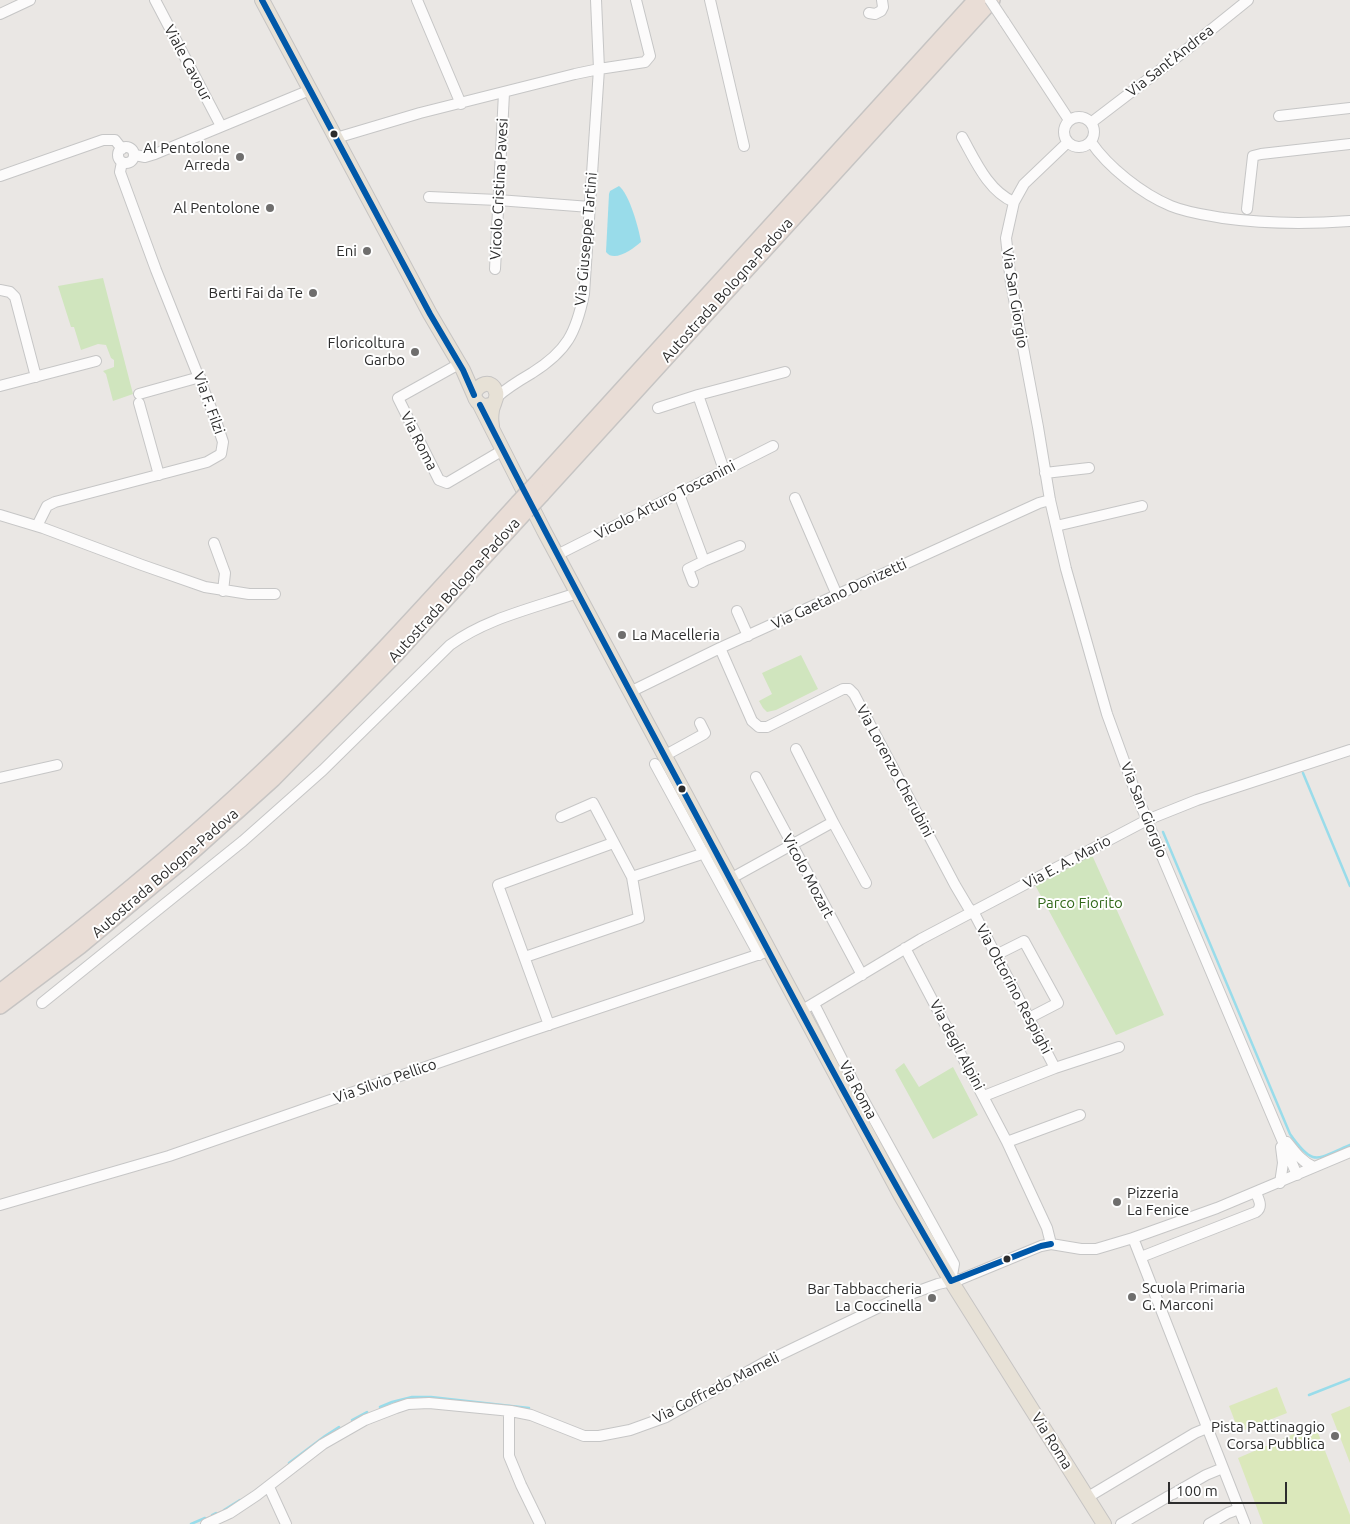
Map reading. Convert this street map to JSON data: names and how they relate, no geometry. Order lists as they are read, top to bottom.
{
  "streets": {
    "highway": ["Autostrada Bologna-Padova"],
    "main road": ["Via Roma"],
    "street": [
      "Via Sant'Andrea",
      "Viale Cavour",
      "Vicolo Cristina Pavesi",
      "Via Giuseppe Tartini",
      "Via San Giorgio",
      "Via F. Filzi",
      "Vicolo Arturo Toscanini",
      "Via Gaetano Donizetti",
      "Via Lorenzo Cherubini",
      "Via E. A. Mario",
      "Vicolo Mozart",
      "Via Ottorino Respighi",
      "Via degli Alpini",
      "Via Silvio Pellico",
      "Via Goffredo Mameli"
    ]
  },
  "crossings": [
    ["Via Sant'Andrea", "Via San Giorgio"],
    ["Via Giuseppe Tartini", "Via Roma"],
    ["Via San Giorgio", "Via Gaetano Donizetti"],
    ["Via San Giorgio", "Via E. A. Mario"],
    ["Via Roma", "Vicolo Arturo Toscanini"],
    ["Via Roma", "Via Gaetano Donizetti"],
    ["Via Roma", "Via E. A. Mario"],
    ["Via Roma", "Via Silvio Pellico"],
    ["Via Roma", "Via Goffredo Mameli"],
    ["Via Gaetano Donizetti", "Via Lorenzo Cherubini"],
    ["Via Lorenzo Cherubini", "Via E. A. Mario"],
    ["Via Lorenzo Cherubini", "Via Ottorino Respighi"],
    ["Via E. A. Mario", "Vicolo Mozart"],
    ["Via E. A. Mario", "Via Ottorino Respighi"],
    ["Via E. A. Mario", "Via degli Alpini"],
    ["Via degli Alpini", "Via Goffredo Mameli"]
  ],
  "parks": ["Parco Fiorito"],
  "places": [
    "Al Pentolone Arreda",
    "Al Pentolone",
    "Eni",
    "Berti Fai da Te",
    "Floricoltura Garbo",
    "La Macelleria",
    "Pizzeria La Fenice",
    "Scuola Primaria G. Marconi",
    "Bar Tabbaccheria La Coccinella",
    "Pista Pattinaggio Corsa Pubblica"
  ],
  "scale_bar": "100 m"
}
